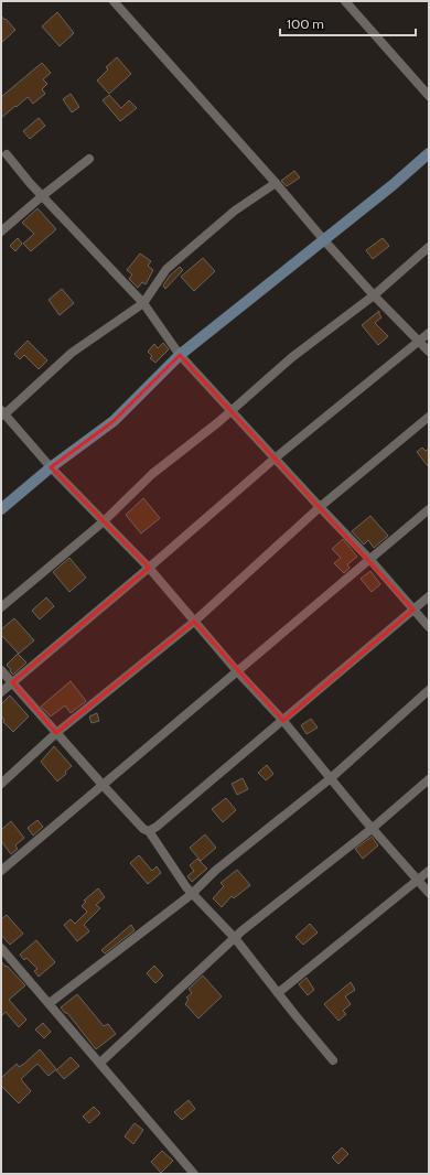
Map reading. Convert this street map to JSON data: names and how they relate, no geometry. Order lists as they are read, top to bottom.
{
  "scale_bar": "100 m"
}
